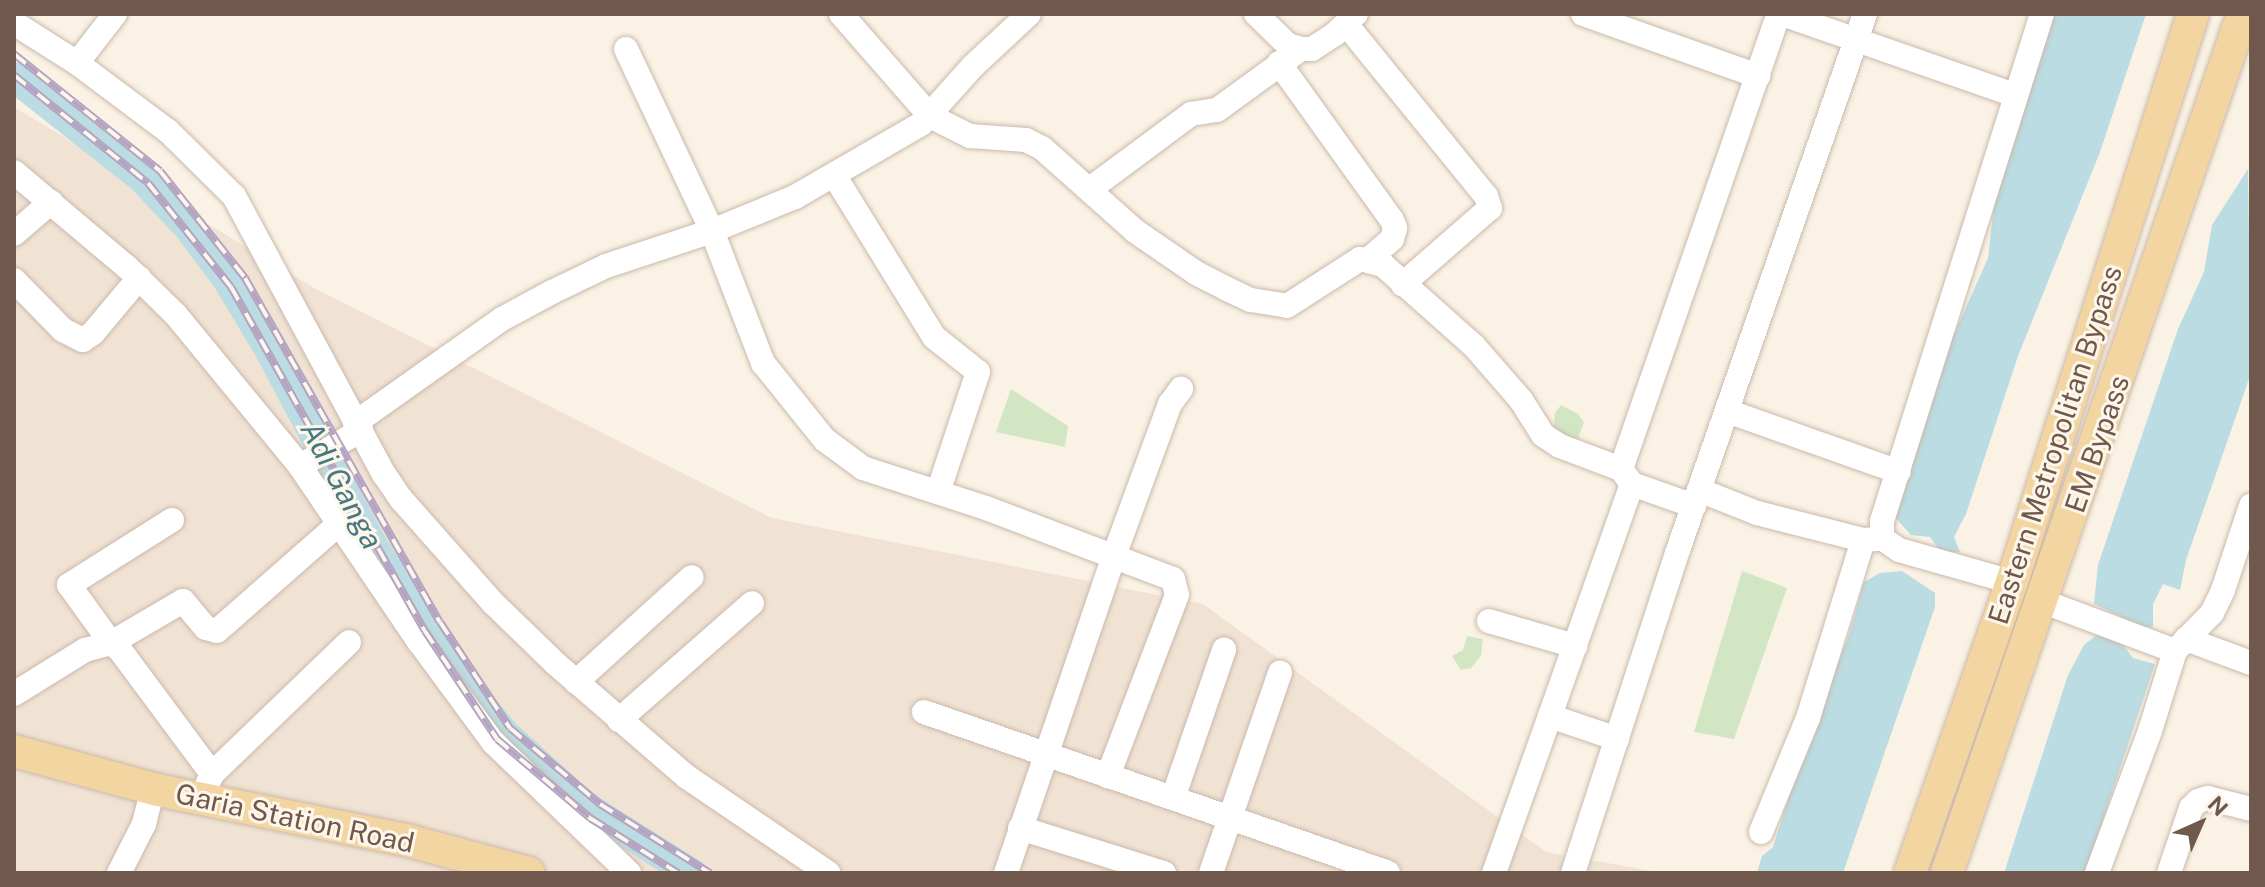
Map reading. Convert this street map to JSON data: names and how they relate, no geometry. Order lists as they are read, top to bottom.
{
  "streets": {
    "main road": ["EM Bypass", "Eastern Metropolitan Bypass", "Garia Station Road"]
  },
  "water": ["Adi Ganga"],
  "north": "top right"
}
